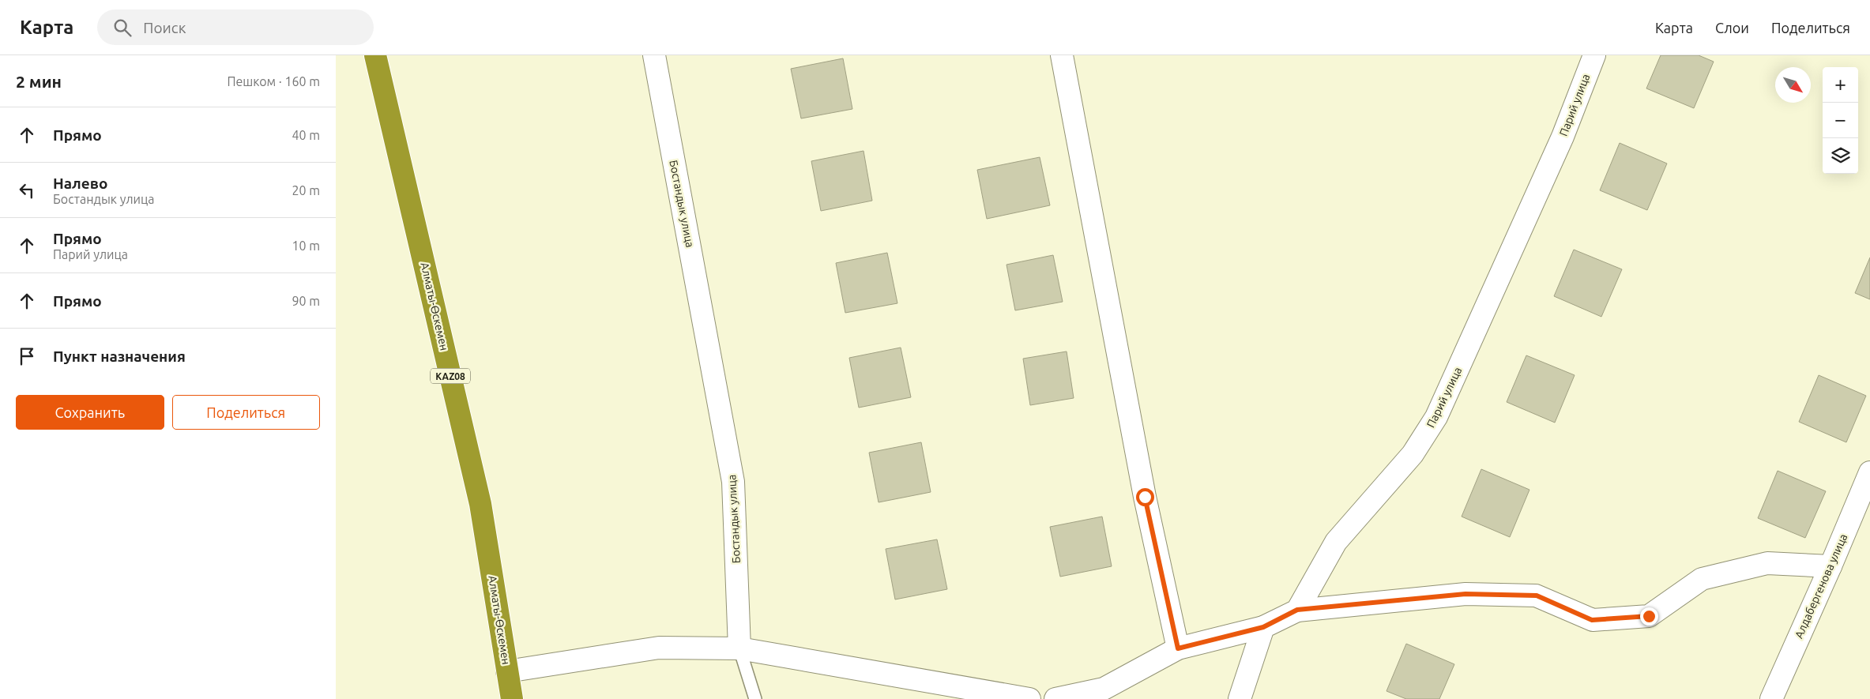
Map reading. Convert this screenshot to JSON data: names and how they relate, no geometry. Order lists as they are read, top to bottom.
{
  "streets": {
    "highway": ["Алматы-Өскемен", "KAZ08"],
    "street": ["Парий улица", "Бостандык улица", "Алдабергенова улица"]
  },
  "north": "bottom right",
  "page": {
    "header": "Карта",
    "search": "Поиск",
    "nav": ["Карта", "Слои", "Поделиться"],
    "heading": ["2 мин", "Пешком · 160 m"],
    "map_buttons": ["+", "−"],
    "list": [
      ["Прямо", "40 m"],
      ["Налево", "Бостандык улица", "20 m"],
      ["Прямо", "Парий улица", "10 m"],
      ["Прямо", "90 m"],
      "Пункт назначения"
    ],
    "buttons": ["Сохранить", "Поделиться"]
  }
}
